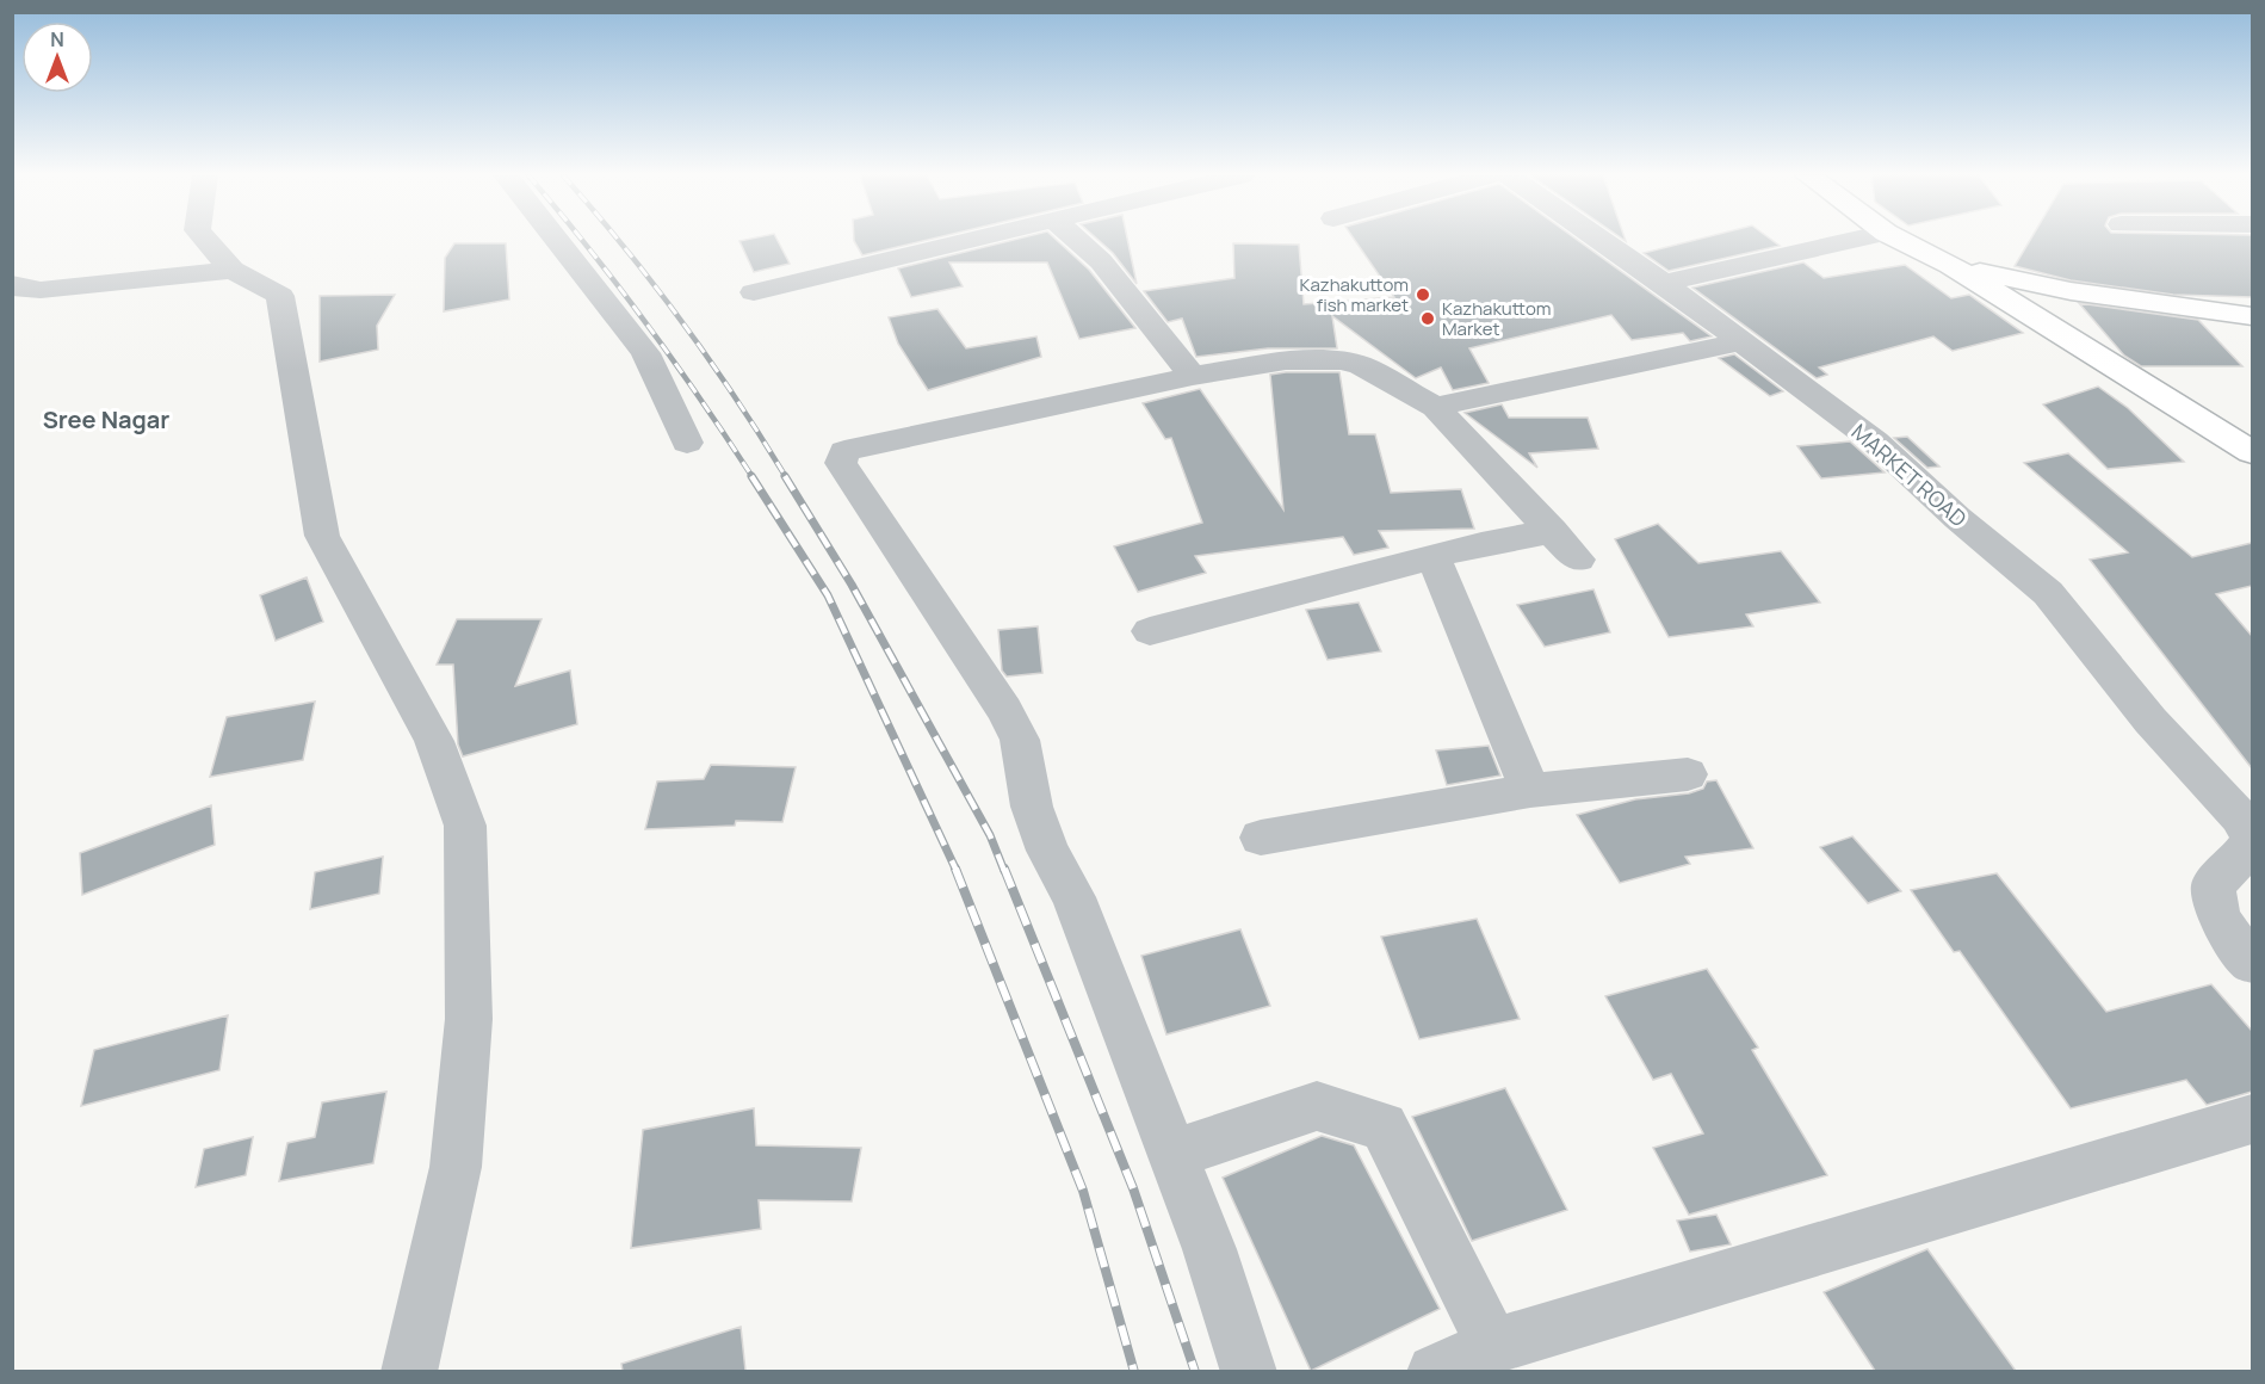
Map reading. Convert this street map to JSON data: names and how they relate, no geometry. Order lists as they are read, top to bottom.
{
  "streets": {
    "street": ["MARKET ROAD"]
  },
  "districts": ["Sree Nagar"],
  "places": ["Kazhakuttom fish market", "Kazhakuttom Market"],
  "north": "top"
}
